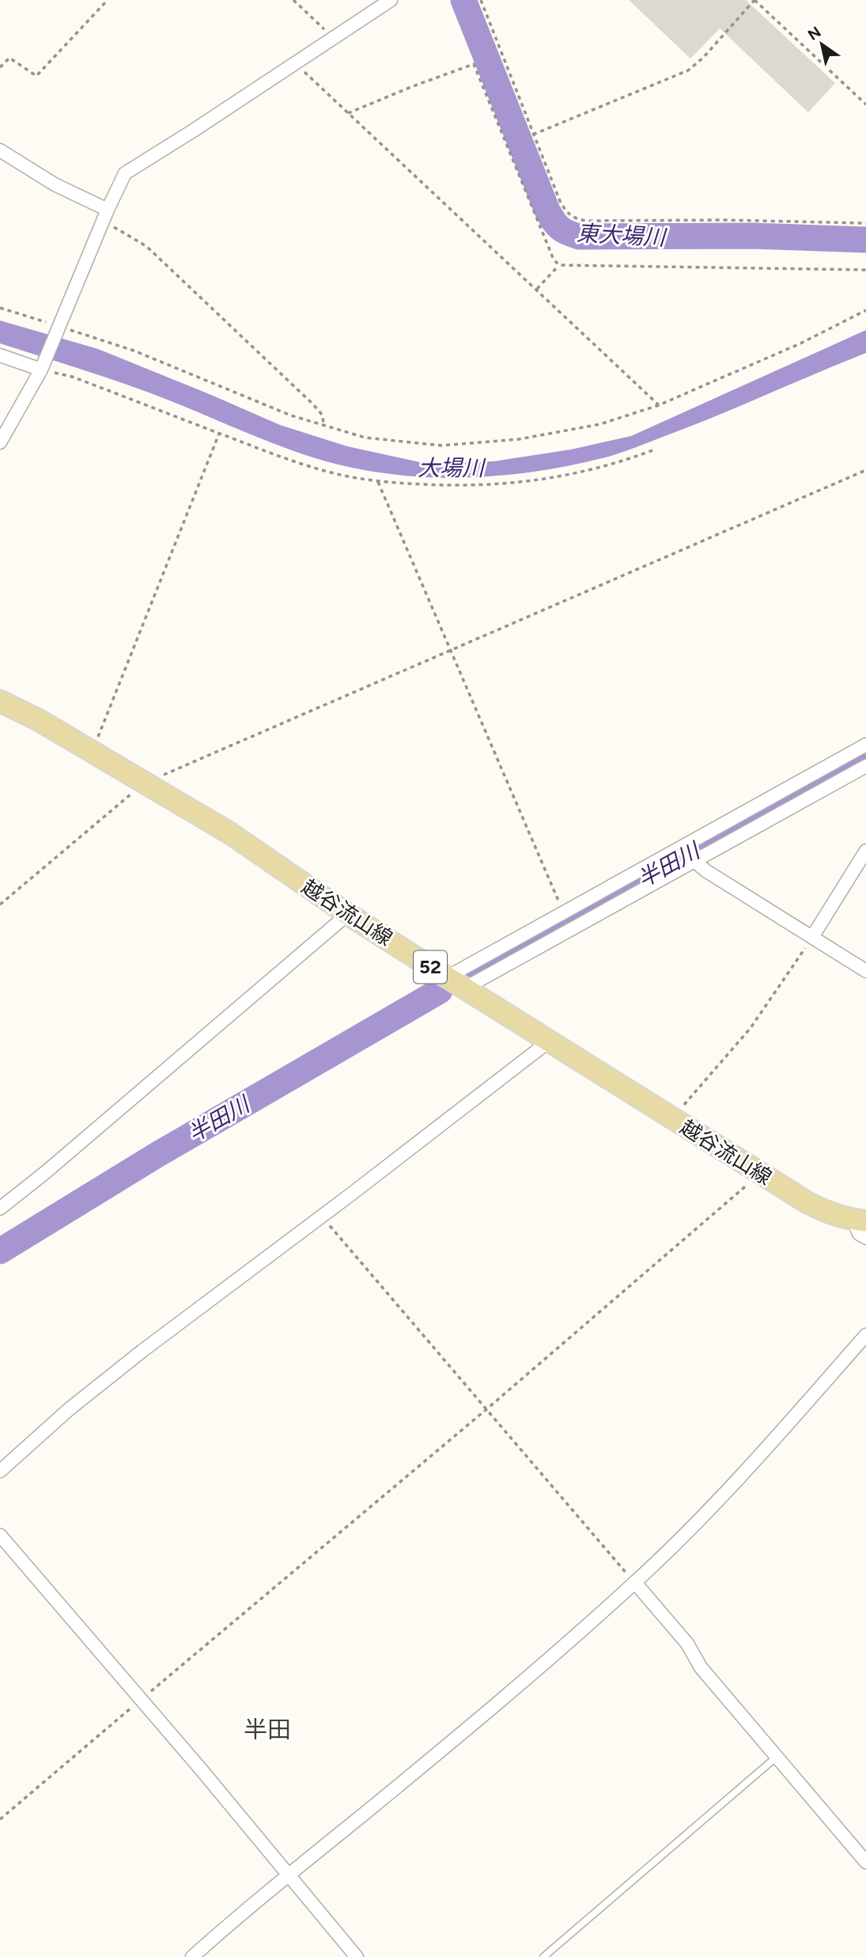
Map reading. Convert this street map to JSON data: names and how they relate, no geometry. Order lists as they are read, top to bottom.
{
  "streets": {
    "main road": ["越谷流山線", "52"]
  },
  "districts": ["半田"],
  "water": ["東大場川", "大場川", "半田川"],
  "north": "top left"
}
